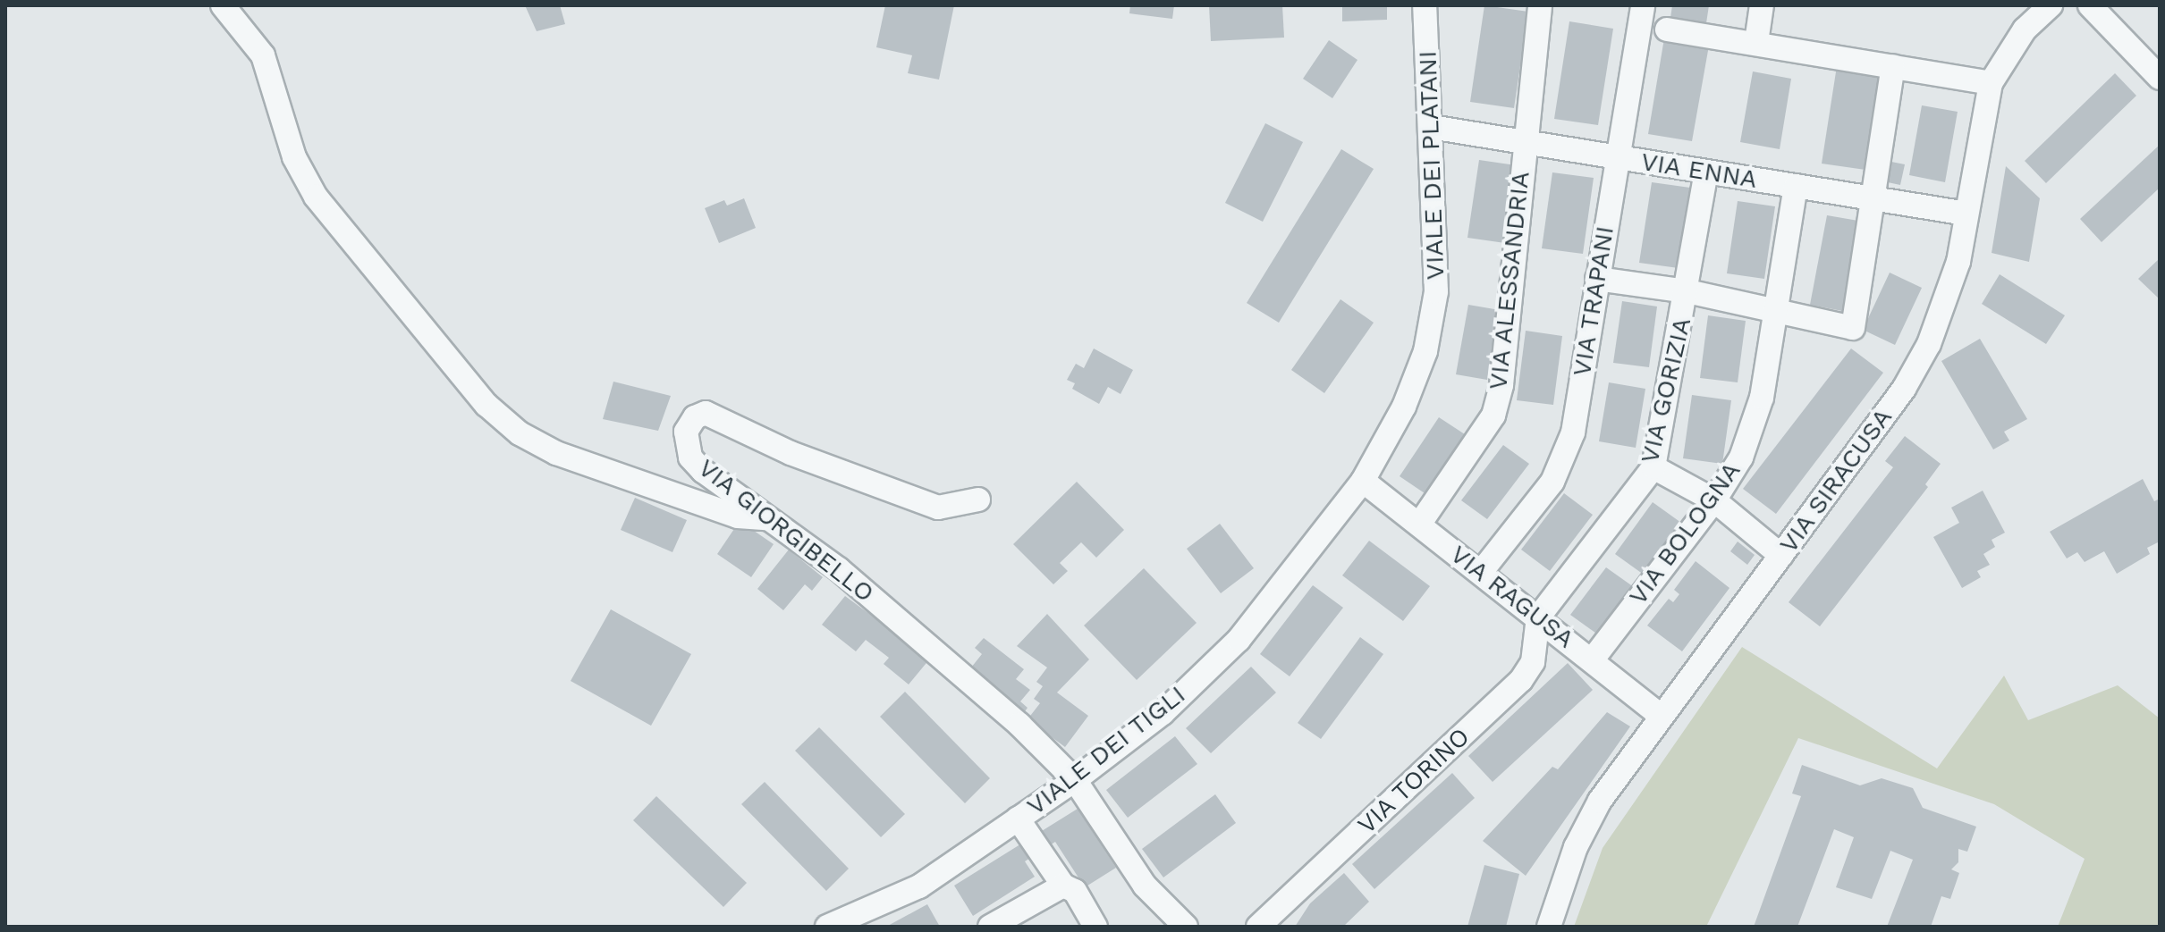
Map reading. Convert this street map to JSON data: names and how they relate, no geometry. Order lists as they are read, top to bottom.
{
  "streets": {
    "street": [
      "VIALE DEI PLATANI",
      "VIA ENNA",
      "VIA ALESSANDRIA",
      "VIA TRAPANI",
      "VIA GORIZIA",
      "VIA SIRACUSA",
      "VIA GIORGIBELLO",
      "VIA BOLOGNA",
      "VIA RAGUSA",
      "VIALE DEI TIGLI",
      "VIA TORINO"
    ]
  },
  "crossings": [
    ["VIALE DEI PLATANI", "VIA ENNA"],
    ["VIALE DEI PLATANI", "VIA RAGUSA"],
    ["VIALE DEI PLATANI", "VIALE DEI TIGLI"],
    ["VIA ENNA", "VIA ALESSANDRIA"],
    ["VIA ENNA", "VIA TRAPANI"],
    ["VIA ENNA", "VIA GORIZIA"],
    ["VIA ENNA", "VIA SIRACUSA"],
    ["VIA ENNA", "VIA BOLOGNA"],
    ["VIA ALESSANDRIA", "VIA RAGUSA"],
    ["VIA TRAPANI", "VIA RAGUSA"],
    ["VIA GORIZIA", "VIA RAGUSA"],
    ["VIA GORIZIA", "VIA TORINO"],
    ["VIA SIRACUSA", "VIA RAGUSA"],
    ["VIA GIORGIBELLO", "VIALE DEI TIGLI"],
    ["VIA BOLOGNA", "VIA RAGUSA"],
    ["VIA RAGUSA", "VIALE DEI TIGLI"],
    ["VIA RAGUSA", "VIA TORINO"]
  ]
}
